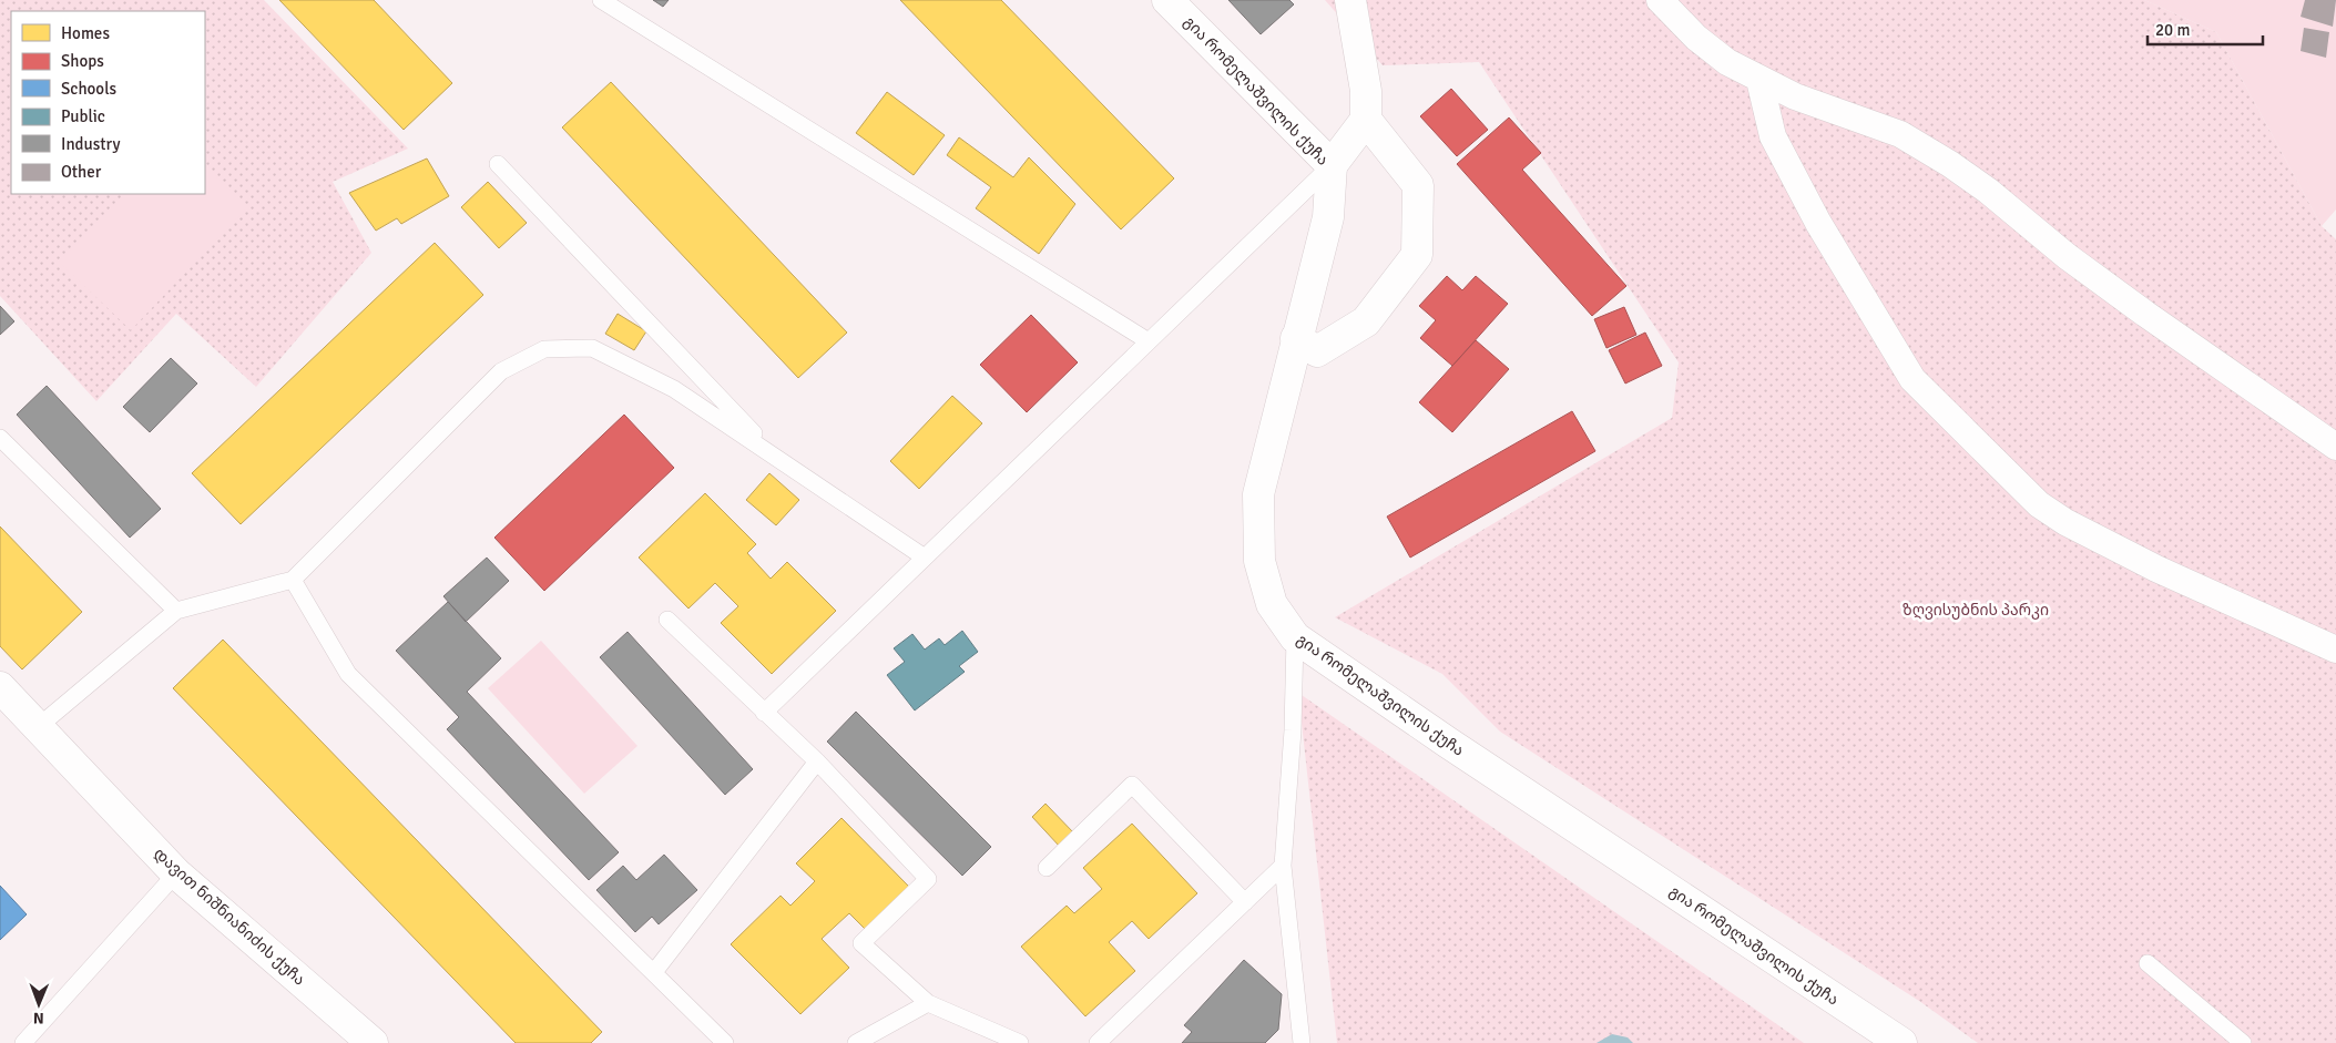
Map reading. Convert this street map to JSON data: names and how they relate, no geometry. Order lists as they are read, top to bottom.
{
  "streets": {
    "street": ["გია რომელაშვილის ქუჩა", "დავით ნიშნიანიძის ქუჩა"]
  },
  "parks": ["ზღვისუბნის პარკი"],
  "legend": [
    "Homes",
    "Shops",
    "Schools",
    "Public",
    "Industry",
    "Other"
  ],
  "scale_bar": "20 m",
  "north": "bottom"
}
